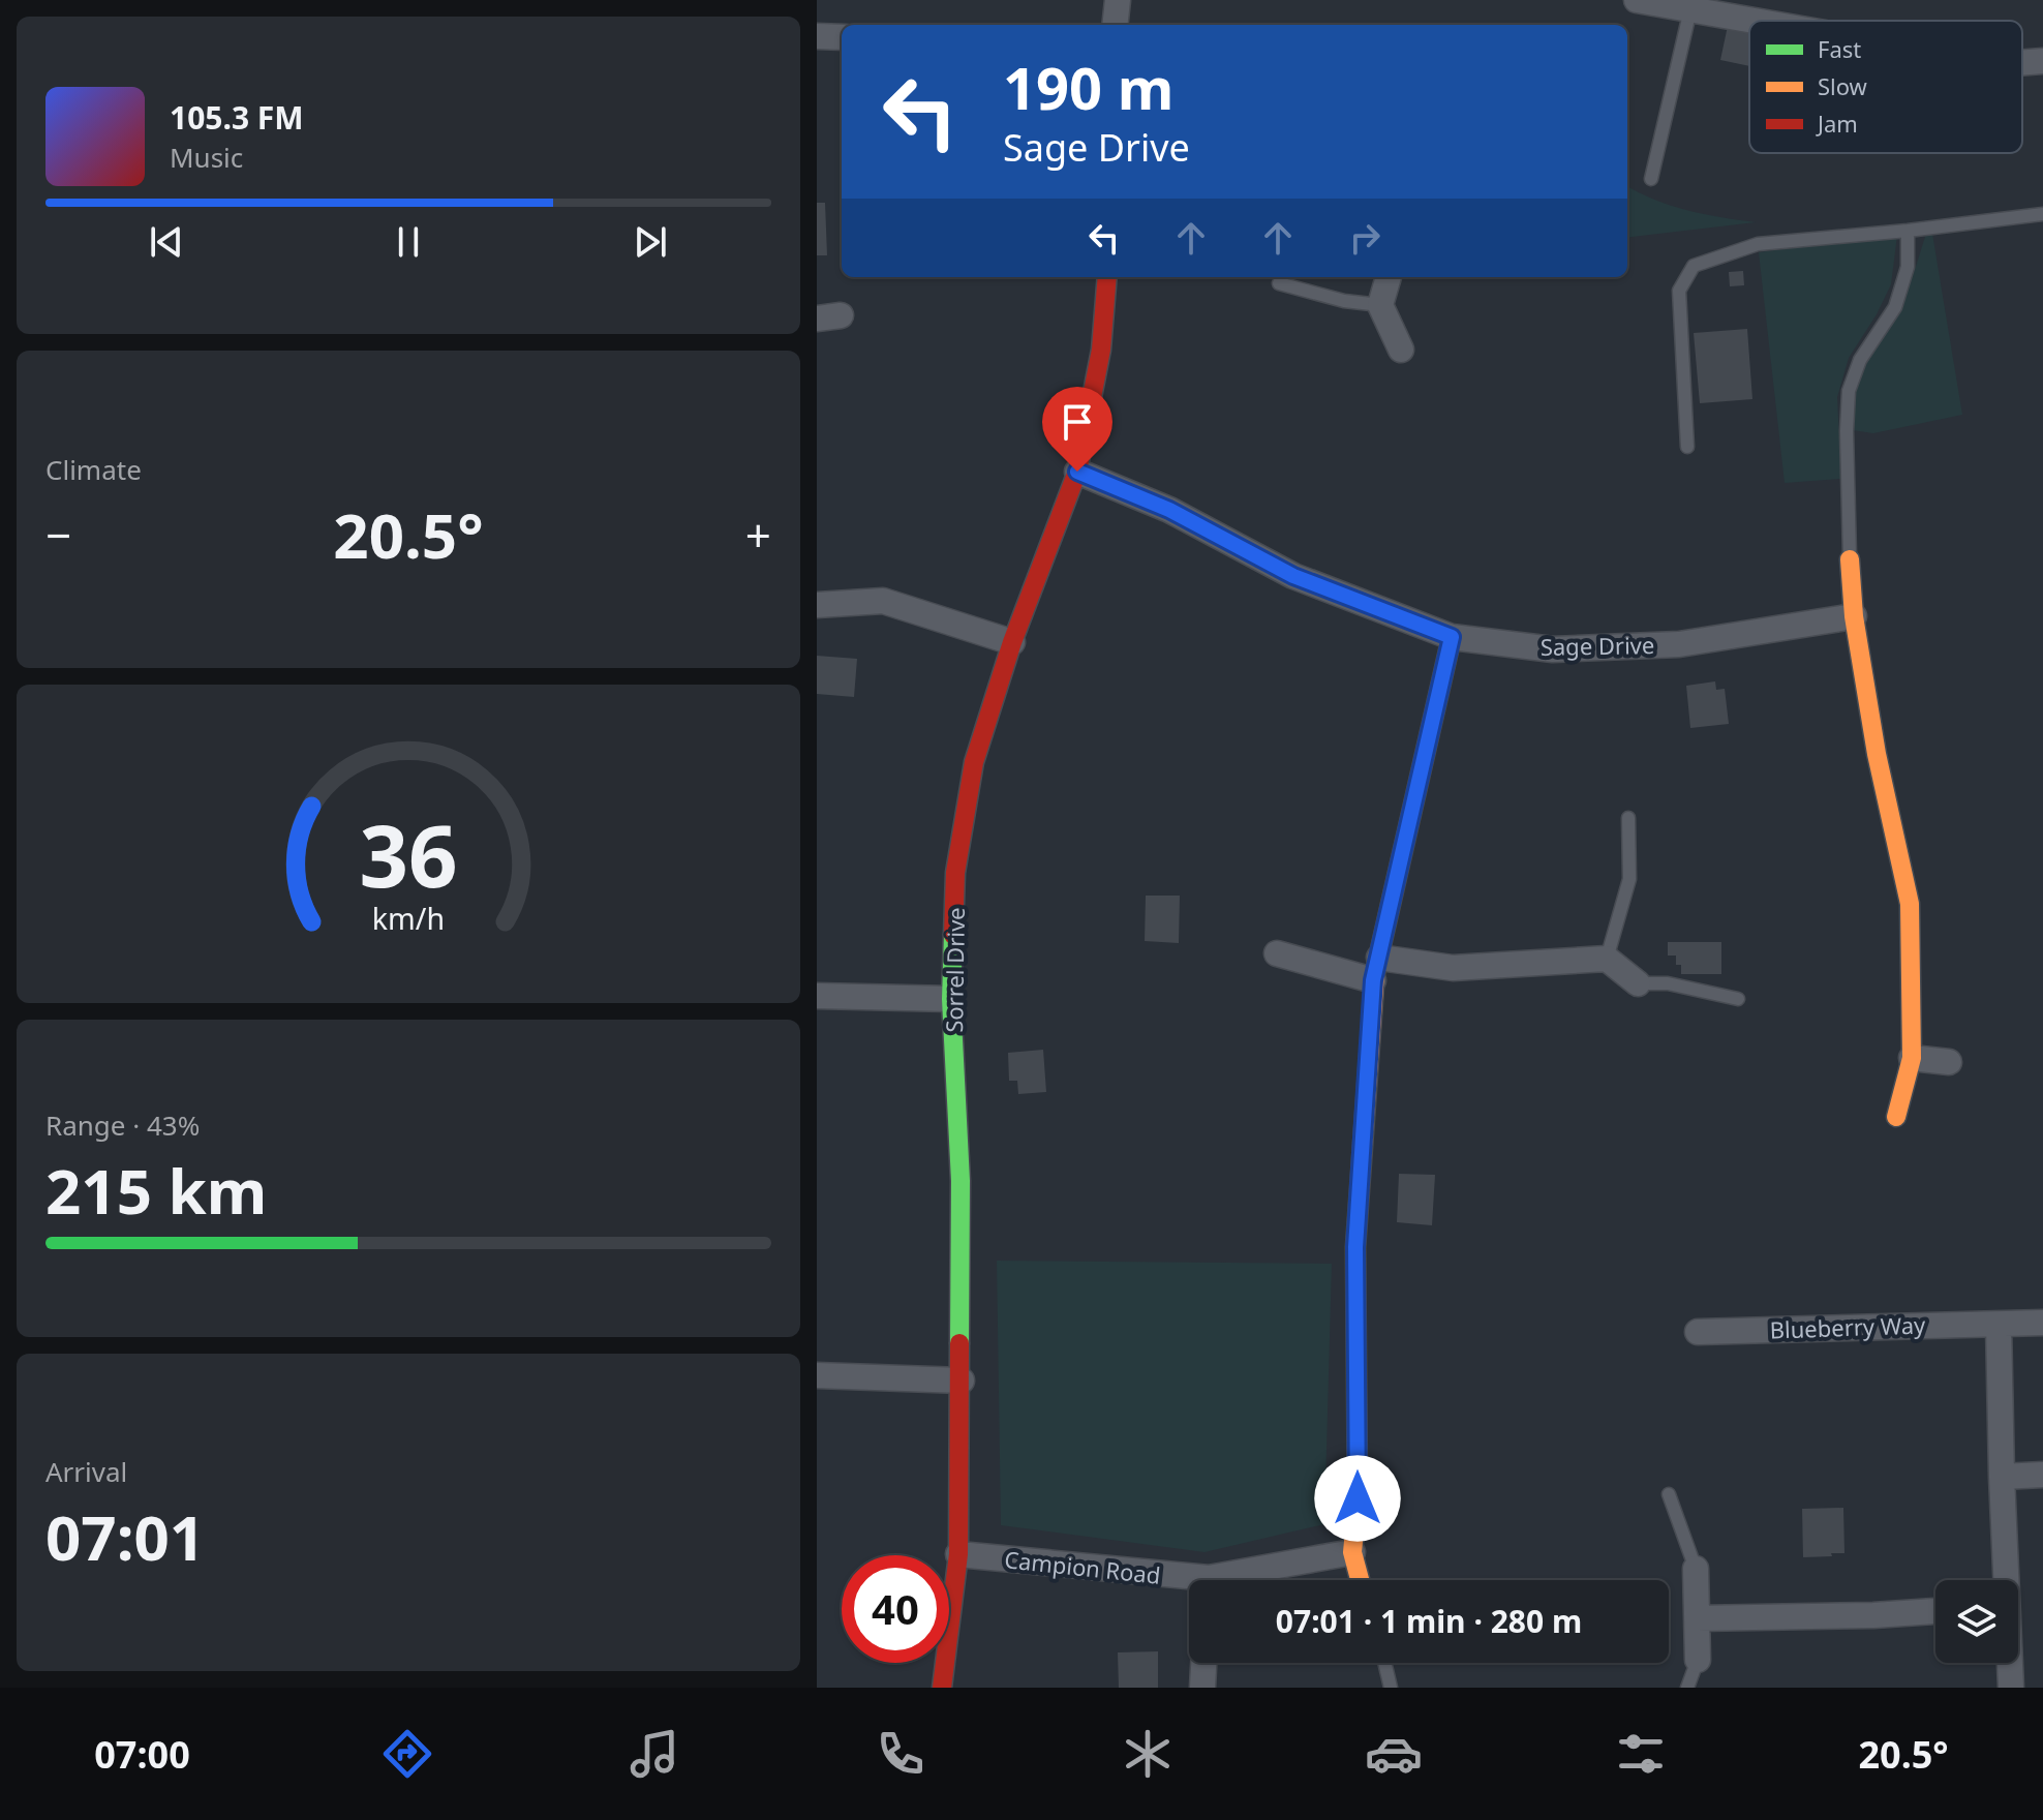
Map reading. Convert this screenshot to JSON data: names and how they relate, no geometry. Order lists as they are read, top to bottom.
{
  "streets": {
    "street": [
      "Sage Drive",
      "Sorrel Drive",
      "Blueberry Way",
      "Campion Road"
    ]
  },
  "crossings": [
    ["Sage Drive", "Sorrel Drive"],
    ["Sorrel Drive", "Campion Road"]
  ],
  "legend": ["Fast", "Slow", "Jam"],
  "page": {
    "turn": ["190 m", "Sage Drive"],
    "song": ["105.3 FM", "Music"],
    "tile": [
      "Climate",
      ["Range · 43%", "215 km"],
      ["Arrival", "07:01"]
    ],
    "heat": ["−", "20.5°", "+"],
    "limit": "40",
    "trip": "07:01 · 1 min · 280 m",
    "tabs": ["07:00", "20.5°"],
    "gauge": ["36", "km/h"]
  }
}
